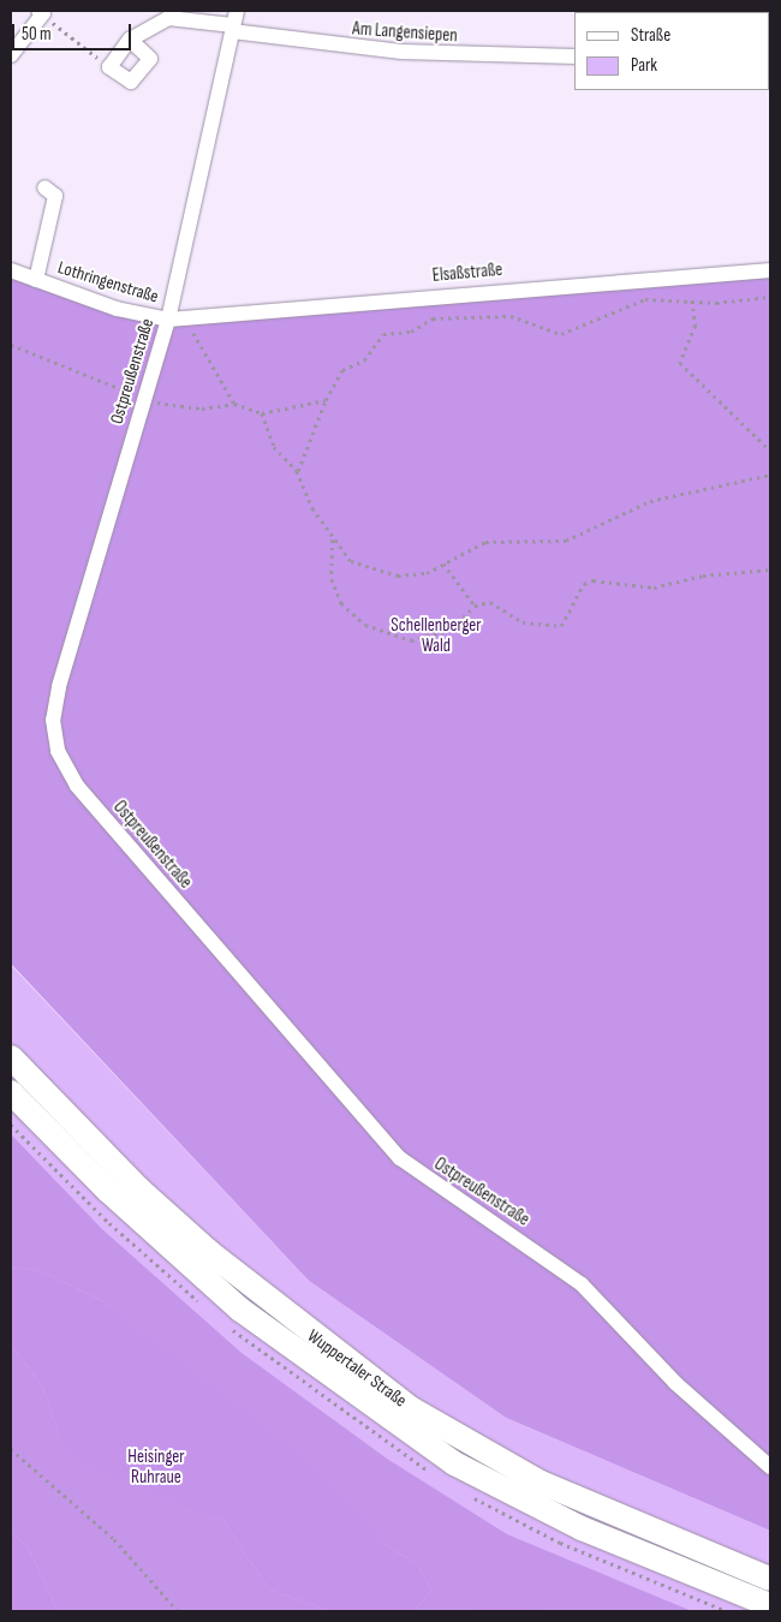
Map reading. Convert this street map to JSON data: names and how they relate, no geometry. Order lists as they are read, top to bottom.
{
  "streets": {
    "main road": ["Wuppertaler Straße"],
    "street": [
      "Am Langensiepen",
      "Elsaßstraße",
      "Lothringenstraße",
      "Ostpreußenstraße"
    ]
  },
  "crossings": [
    ["Am Langensiepen", "Ostpreußenstraße"],
    ["Elsaßstraße", "Lothringenstraße"],
    ["Elsaßstraße", "Ostpreußenstraße"],
    ["Lothringenstraße", "Ostpreußenstraße"]
  ],
  "parks": ["Schellenberger Wald", "Heisinger Ruhraue"],
  "legend": ["Straße", "Park"],
  "scale_bar": "50 m"
}
